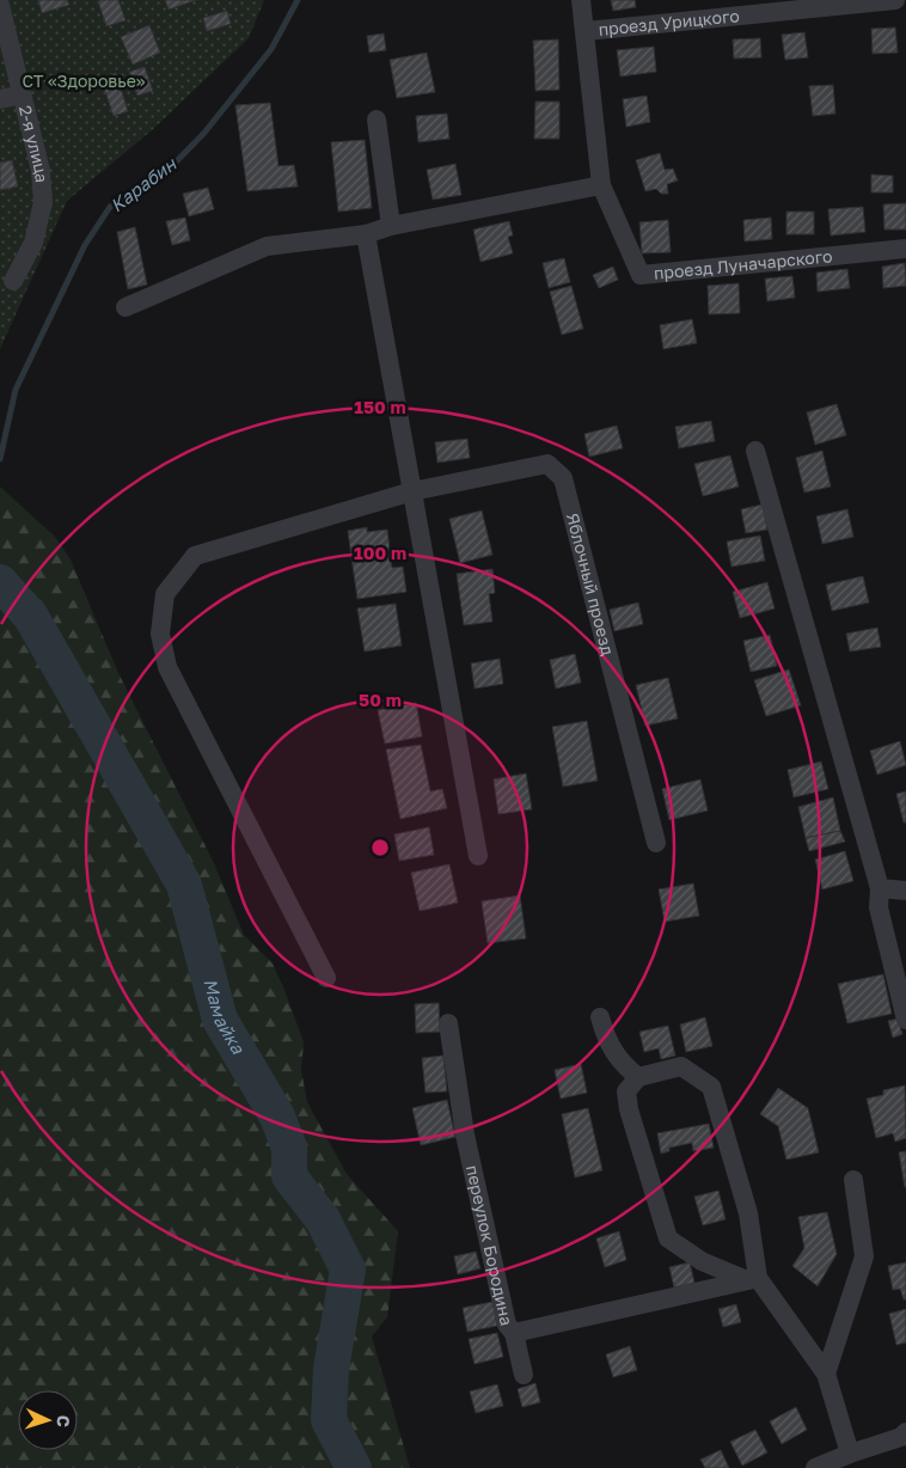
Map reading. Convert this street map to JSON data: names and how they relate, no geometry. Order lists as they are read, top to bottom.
{
  "streets": {
    "street": [
      "проезд Урицкого",
      "2-я улица",
      "проезд Луначарского",
      "Яблочный проезд",
      "переулок Бородина"
    ]
  },
  "water": ["Карабин", "Мамайка"],
  "parks": ["СТ «Здоровье»"],
  "north": "right",
  "rings": ["150 m", "100 m", "50 m"]
}
